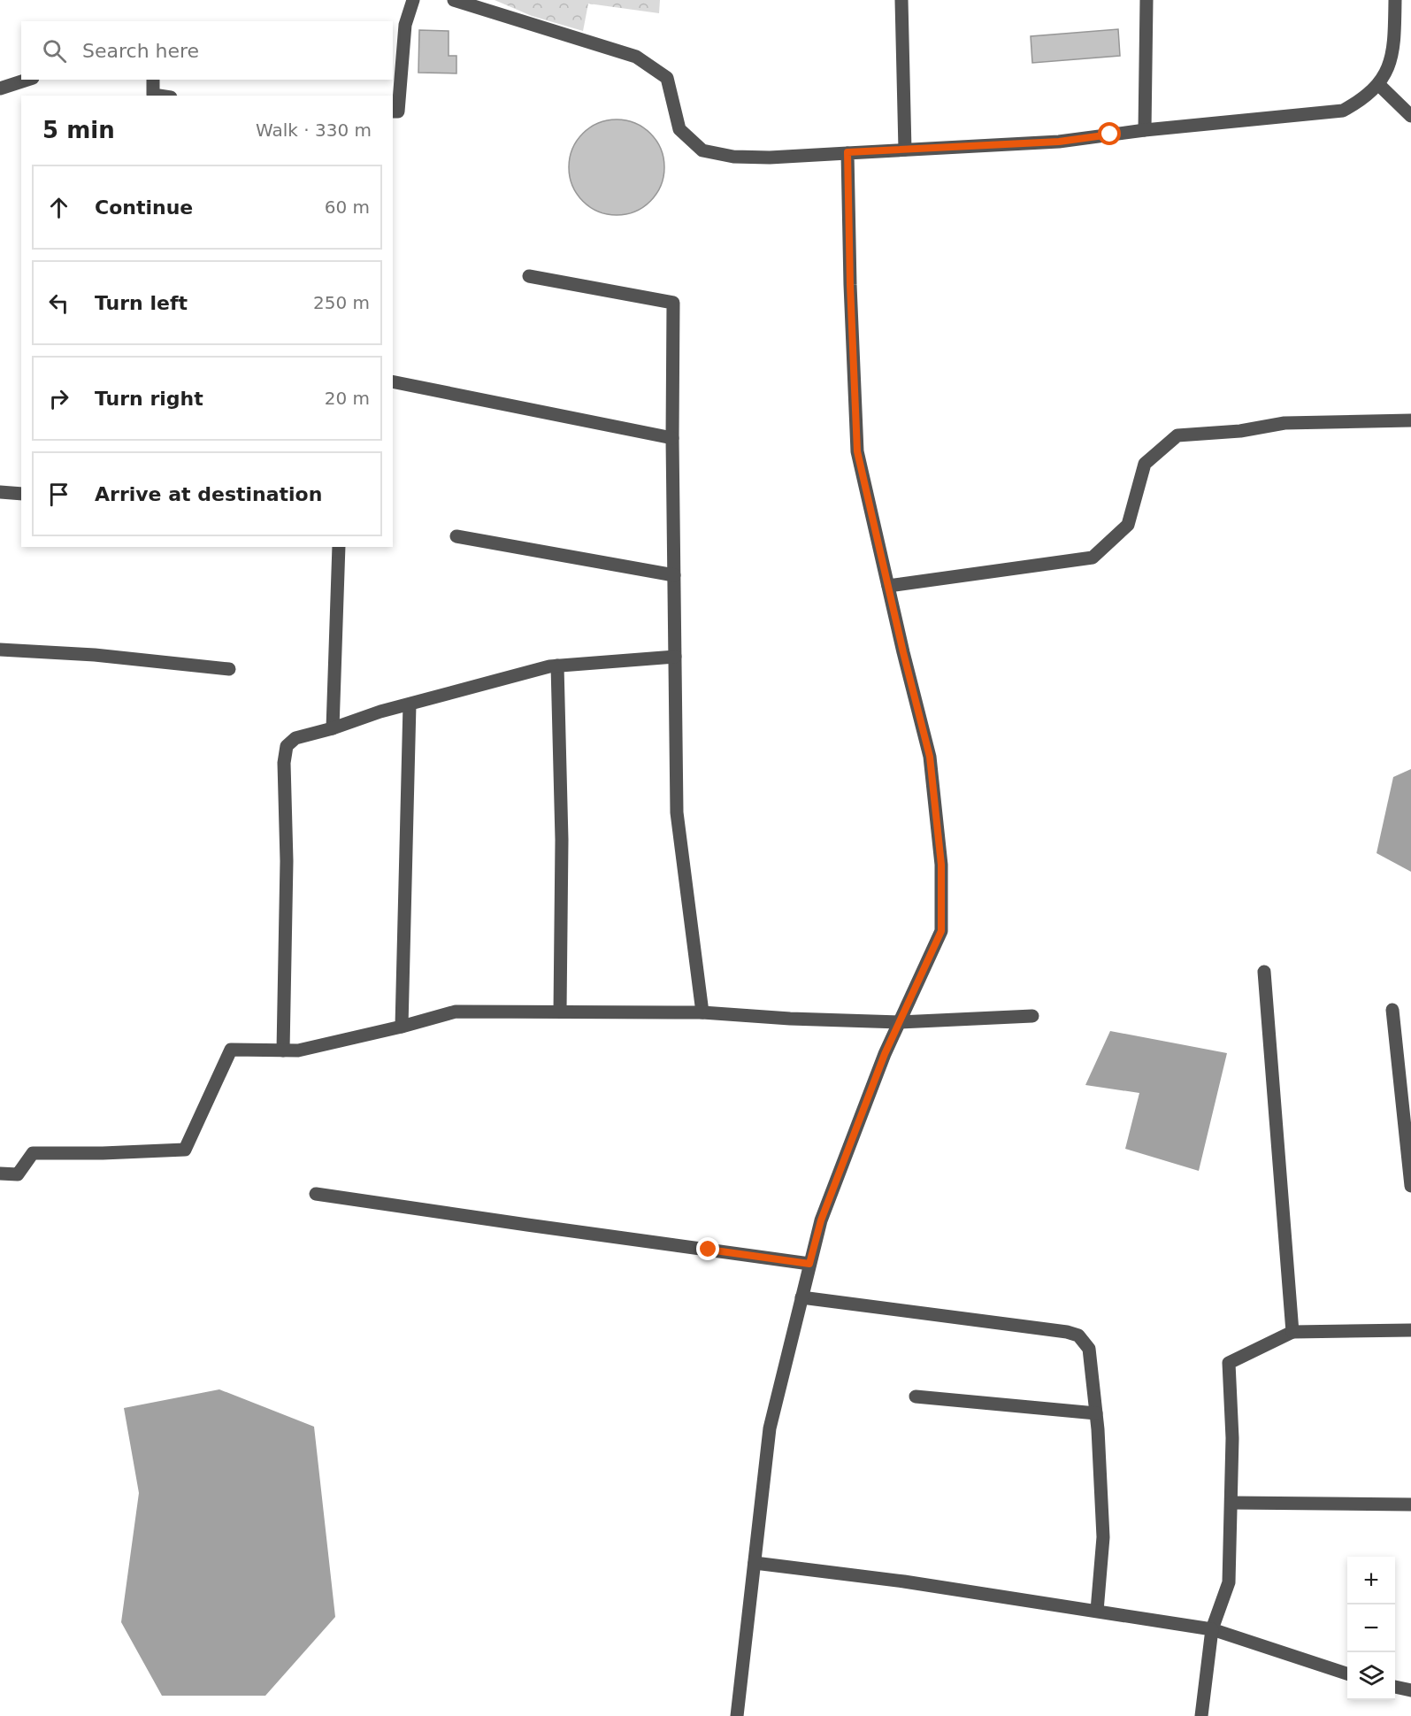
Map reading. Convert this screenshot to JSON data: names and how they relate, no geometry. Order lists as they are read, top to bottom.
{
  "page": {
    "search": "Search here",
    "heading": ["5 min", "Walk · 330 m"],
    "list": [
      ["Continue", "60 m"],
      ["Turn left", "250 m"],
      ["Turn right", "20 m"],
      "Arrive at destination"
    ],
    "map_buttons": ["+", "−"]
  }
}
